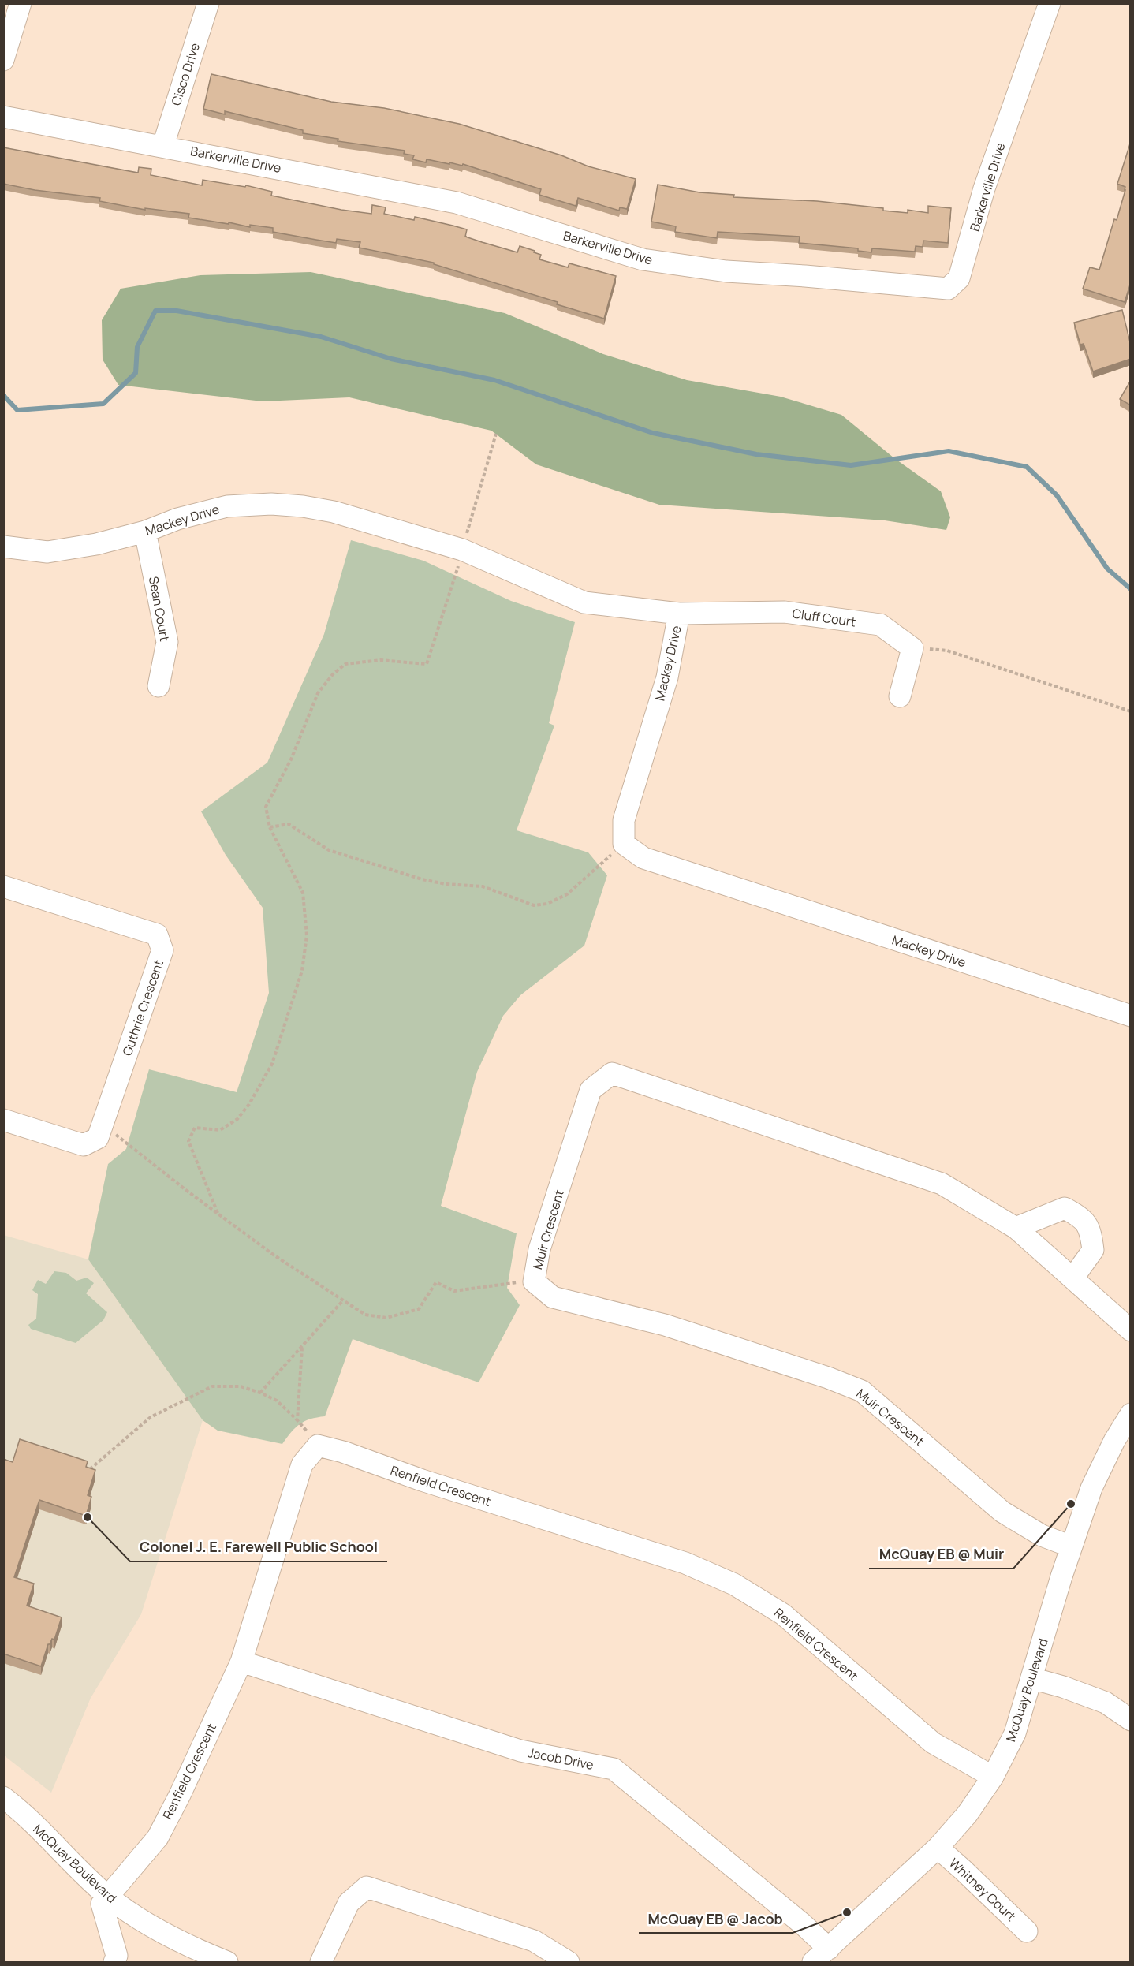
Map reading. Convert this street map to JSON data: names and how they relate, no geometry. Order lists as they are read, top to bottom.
{
  "streets": {
    "street": [
      "Cisco Drive",
      "Barkerville Drive",
      "Mackey Drive",
      "Sean Court",
      "Cluff Court",
      "Guthrie Crescent",
      "Muir Crescent",
      "Renfield Crescent",
      "McQuay Boulevard",
      "Jacob Drive",
      "Whitney Court"
    ]
  },
  "crossings": [
    ["Cisco Drive", "Barkerville Drive"],
    ["Mackey Drive", "Sean Court"],
    ["Mackey Drive", "Cluff Court"],
    ["Muir Crescent", "McQuay Boulevard"],
    ["Renfield Crescent", "McQuay Boulevard"],
    ["Renfield Crescent", "Jacob Drive"],
    ["McQuay Boulevard", "Jacob Drive"],
    ["McQuay Boulevard", "Whitney Court"]
  ],
  "places": ["McQuay EB @ Muir", "Colonel J. E. Farewell Public School", "McQuay EB @ Jacob"]
}
